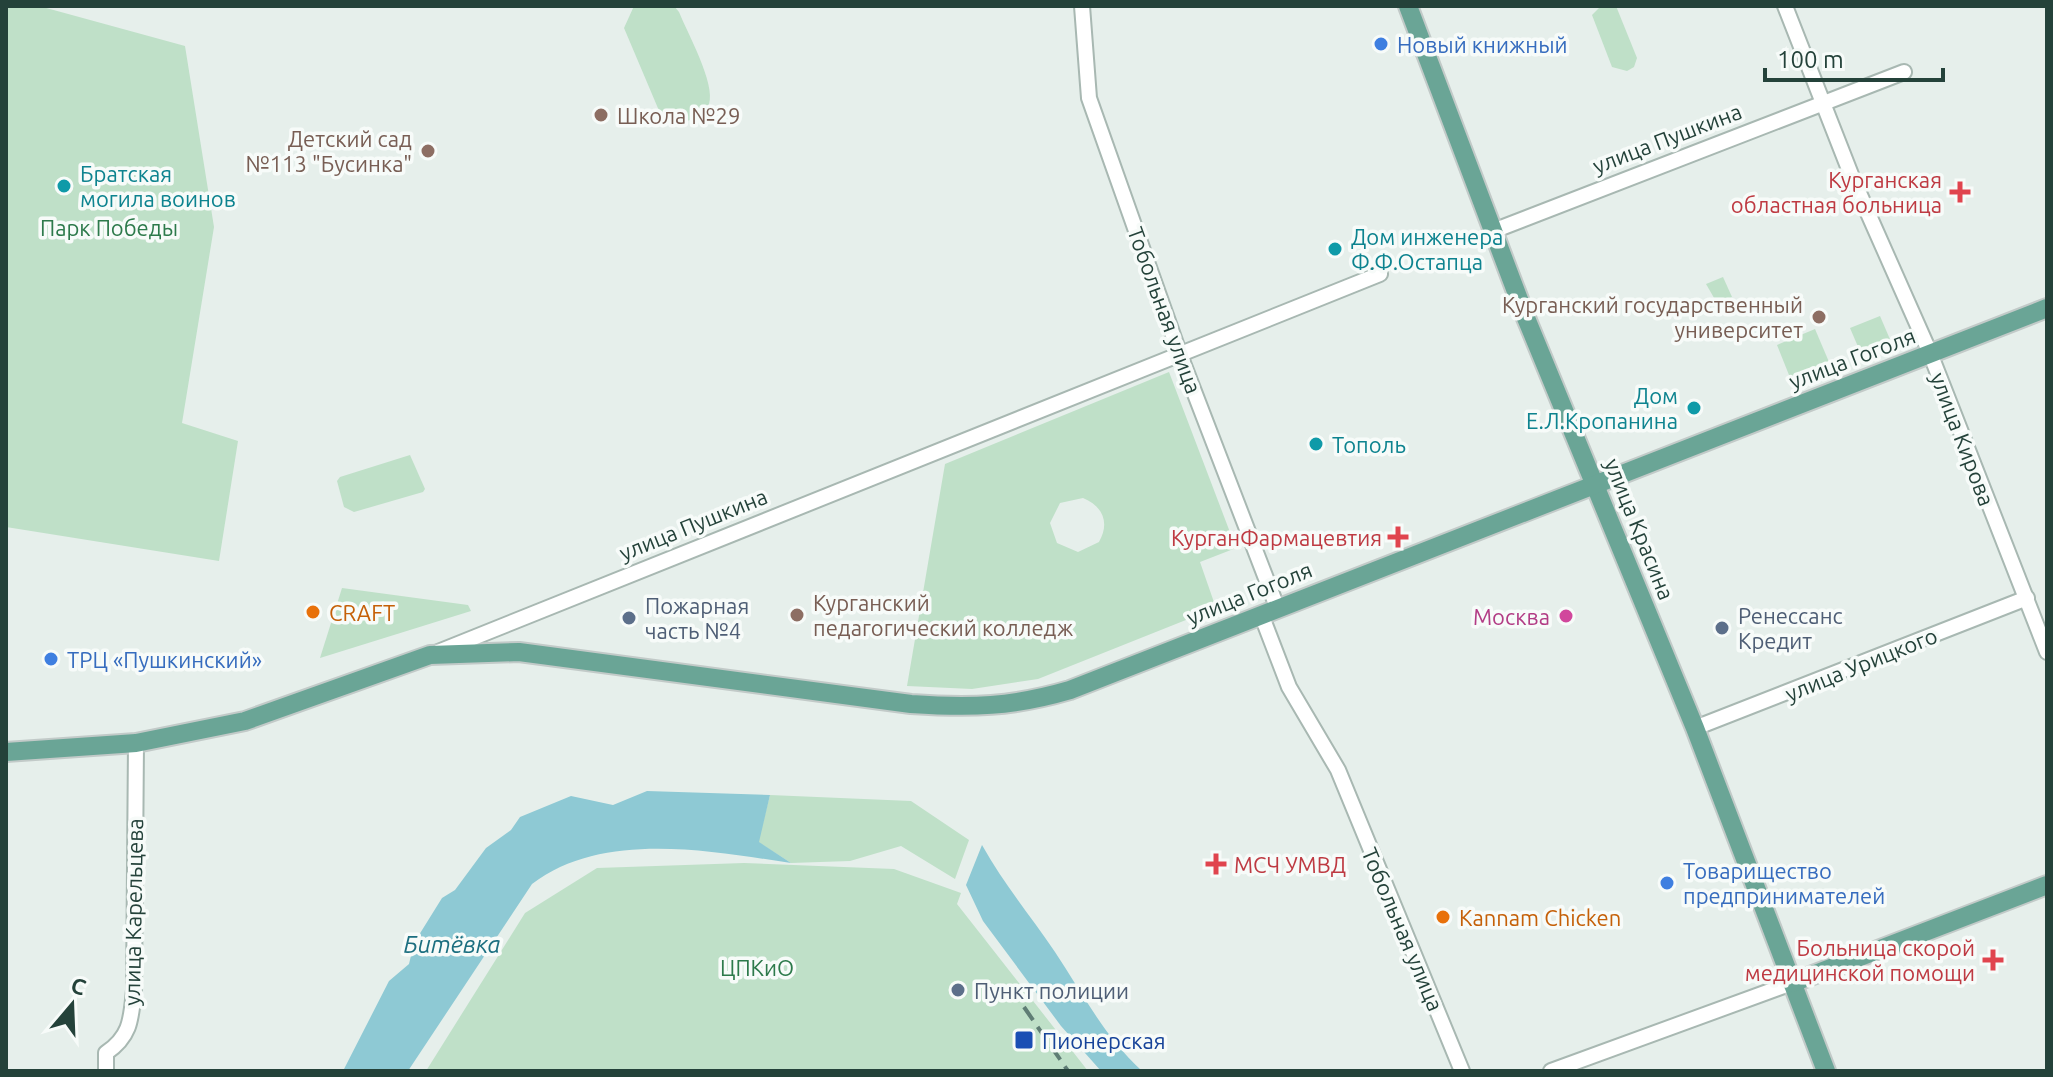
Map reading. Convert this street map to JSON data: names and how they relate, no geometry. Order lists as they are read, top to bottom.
{
  "streets": {
    "main road": ["улица Пушкина", "улица Гоголя", "улица Красина"],
    "street": [
      "Тобольная улица",
      "улица Кирова",
      "улица Урицкого",
      "улица Карельцева"
    ]
  },
  "crossings": [
    ["улица Пушкина", "Тобольная улица"],
    ["улица Пушкина", "улица Гоголя"],
    ["улица Пушкина", "улица Кирова"],
    ["улица Пушкина", "улица Красина"],
    ["улица Пушкина", "улица Карельцева"],
    ["Тобольная улица", "улица Гоголя"],
    ["улица Гоголя", "улица Кирова"],
    ["улица Гоголя", "улица Красина"],
    ["улица Кирова", "улица Урицкого"],
    ["улица Красина", "улица Урицкого"]
  ],
  "water": ["Битёвка"],
  "parks": ["Парк Победы", "ЦПКиО"],
  "places": {
    "other": [
      "Новый книжный",
      "Школа №29",
      "Детский сад №113 \"Бусинка\"",
      "Братская могила воинов",
      "Дом инженера Ф.Ф.Остапца",
      "Курганский государственный университет",
      "Дом Е.Л.Кропанина",
      "Тополь",
      "CRAFT",
      "Курганский педагогический колледж",
      "Москва",
      "Пожарная часть №4",
      "Ренессанс Кредит",
      "ТРЦ «Пушкинский»",
      "Товарищество предпринимателей",
      "Kannam Chicken",
      "Пункт полиции"
    ],
    "health": [
      "Курганская областная больница",
      "КурганФармацевтия",
      "МСЧ УМВД",
      "Больница скорой медицинской помощи"
    ],
    "transit": ["Пионерская"]
  },
  "scale_bar": "100 m",
  "north": "top"
}
